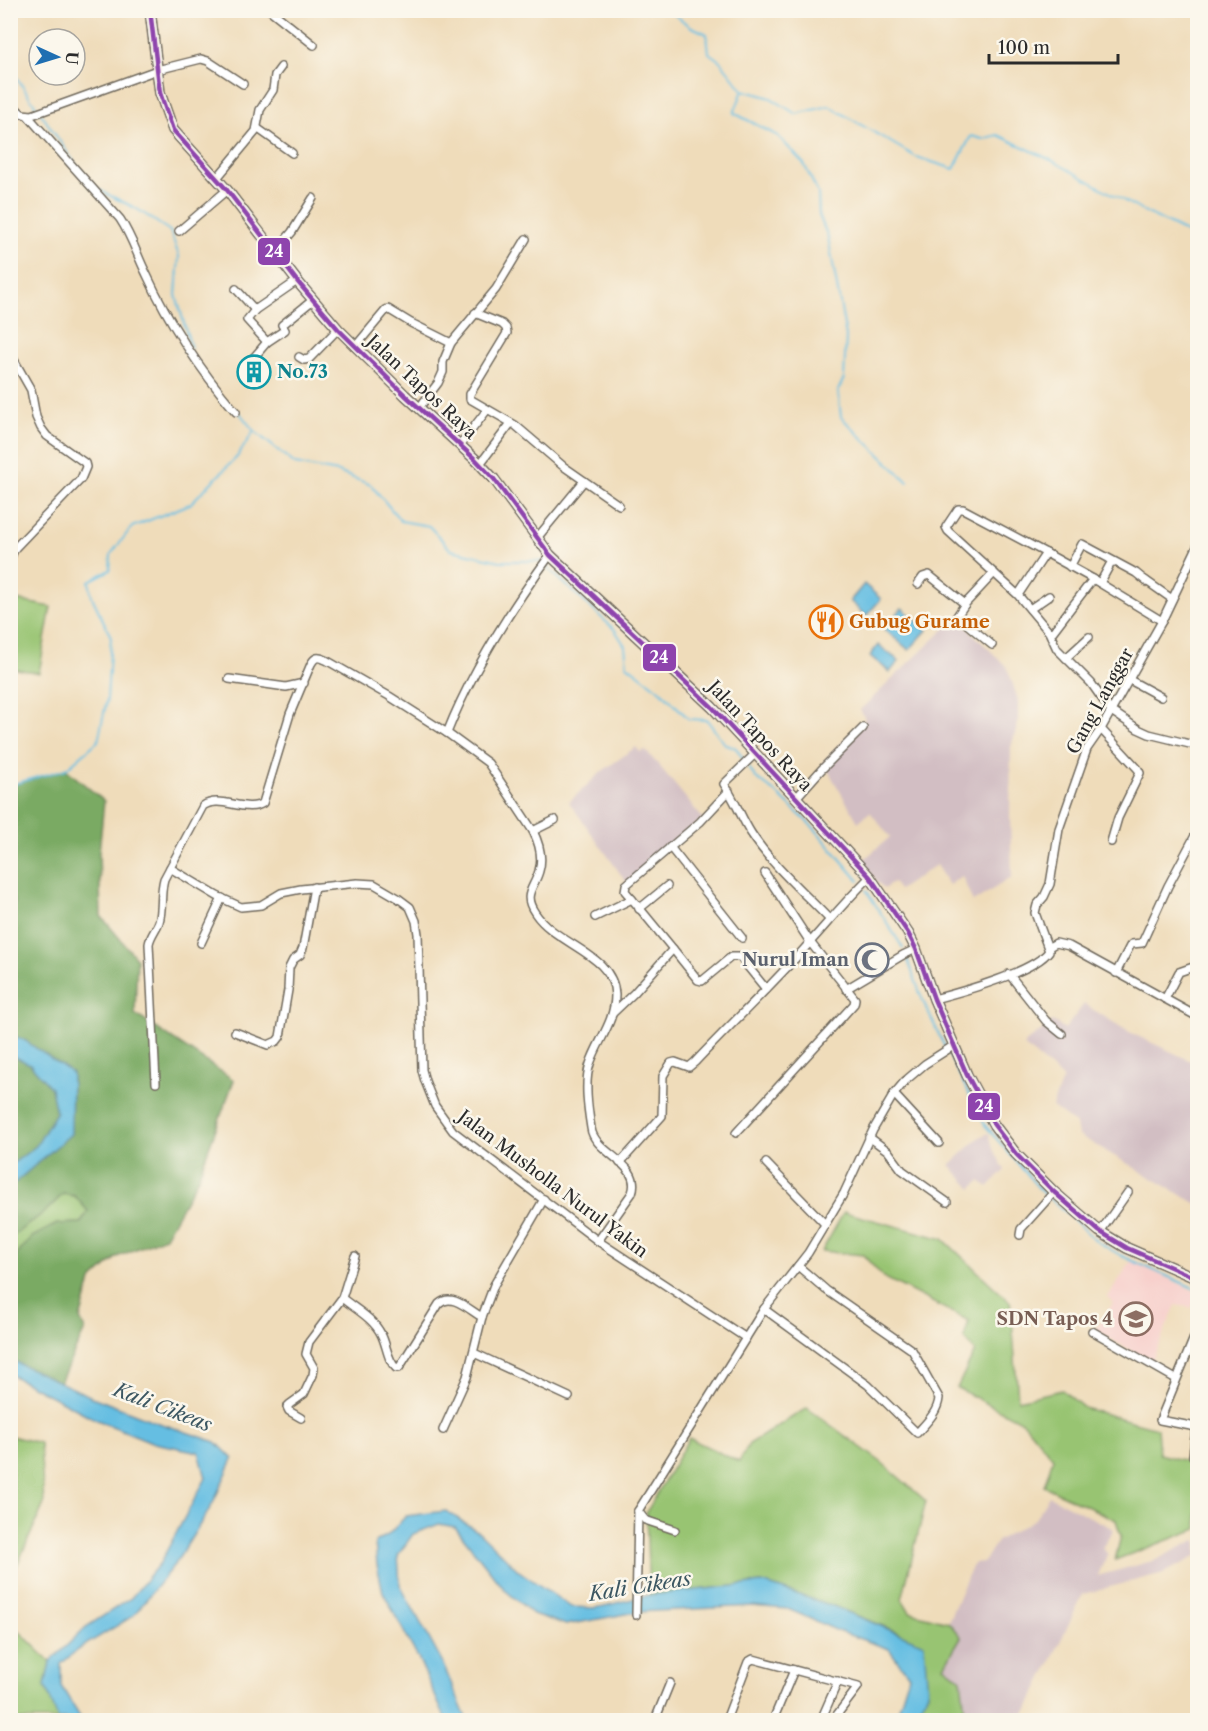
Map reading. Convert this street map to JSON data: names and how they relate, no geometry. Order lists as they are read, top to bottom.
{
  "streets": {
    "main road": ["Jalan Tapos Raya"],
    "street": ["Gang Langgar", "Jalan Musholla Nurul Yakin"]
  },
  "water": ["Kali Cikeas"],
  "places": {
    "building": ["No.73"],
    "restaurant": ["Gubug Gurame"],
    "mosque": ["Nurul Iman"],
    "school or university": ["SDN Tapos 4"]
  },
  "lines": ["transit line 24"],
  "scale_bar": "100 m",
  "north": "right"
}
